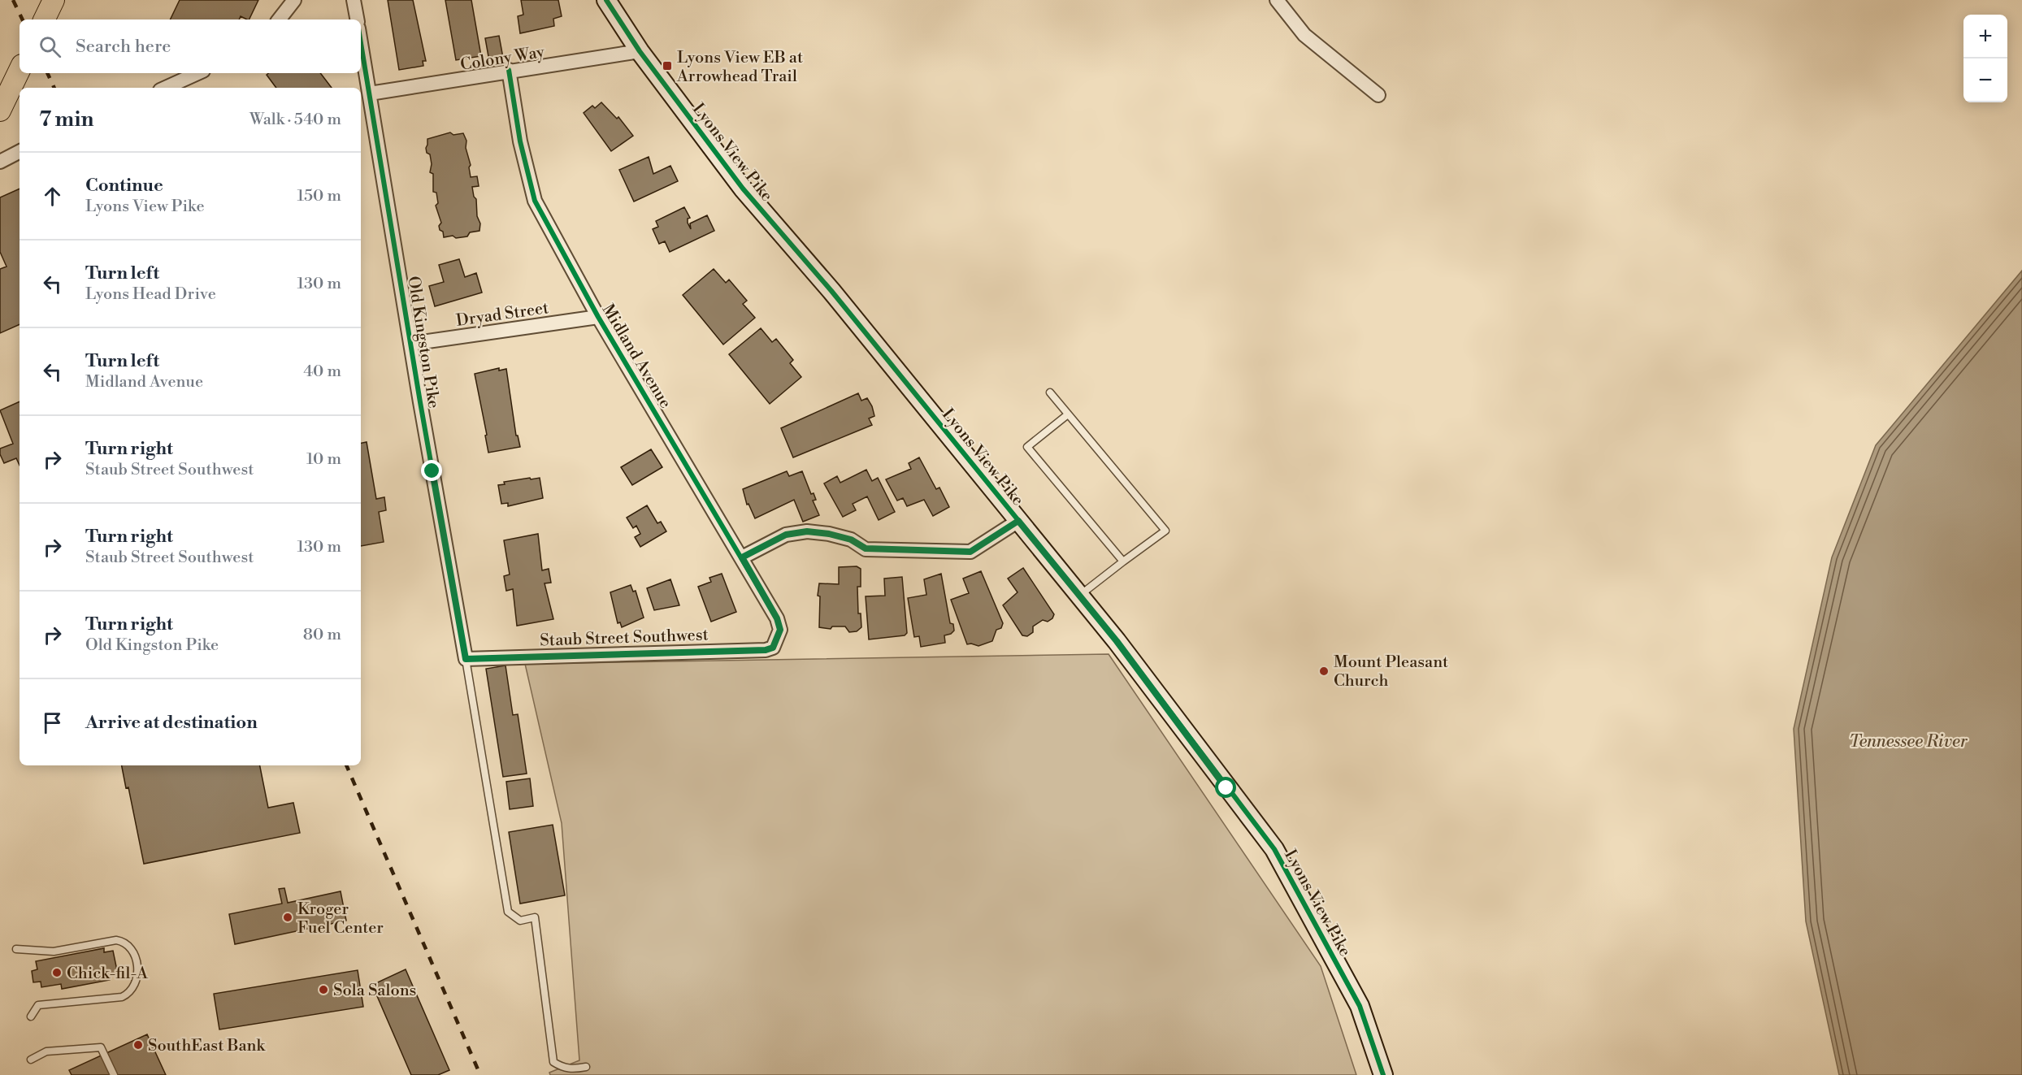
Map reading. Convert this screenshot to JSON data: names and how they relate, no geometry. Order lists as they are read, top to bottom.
{
  "streets": {
    "street": [
      "Colony Way",
      "Lyons View Pike",
      "Dryad Street",
      "Old Kingston Pike",
      "Midland Avenue",
      "Staub Street Southwest"
    ]
  },
  "crossings": [
    ["Colony Way", "Lyons View Pike"],
    ["Colony Way", "Old Kingston Pike"],
    ["Colony Way", "Midland Avenue"],
    ["Dryad Street", "Old Kingston Pike"],
    ["Dryad Street", "Midland Avenue"],
    ["Old Kingston Pike", "Staub Street Southwest"],
    ["Midland Avenue", "Staub Street Southwest"]
  ],
  "water": ["Tennessee River"],
  "places": {
    "transit": ["Lyons View EB at Arrowhead Trail"],
    "other": [
      "Mount Pleasant Church",
      "Kroger Fuel Center",
      "Chick-fil-A",
      "Sola Salons",
      "SouthEast Bank"
    ]
  },
  "page": {
    "map_buttons": ["+", "−"],
    "search": "Search here",
    "heading": ["7 min", "Walk · 540 m"],
    "list": [
      ["Continue", "Lyons View Pike", "150 m"],
      ["Turn left", "Lyons Head Drive", "130 m"],
      ["Turn left", "Midland Avenue", "40 m"],
      ["Turn right", "Staub Street Southwest", "10 m"],
      ["Turn right", "Staub Street Southwest", "130 m"],
      ["Turn right", "Old Kingston Pike", "80 m"],
      "Arrive at destination"
    ]
  }
}
